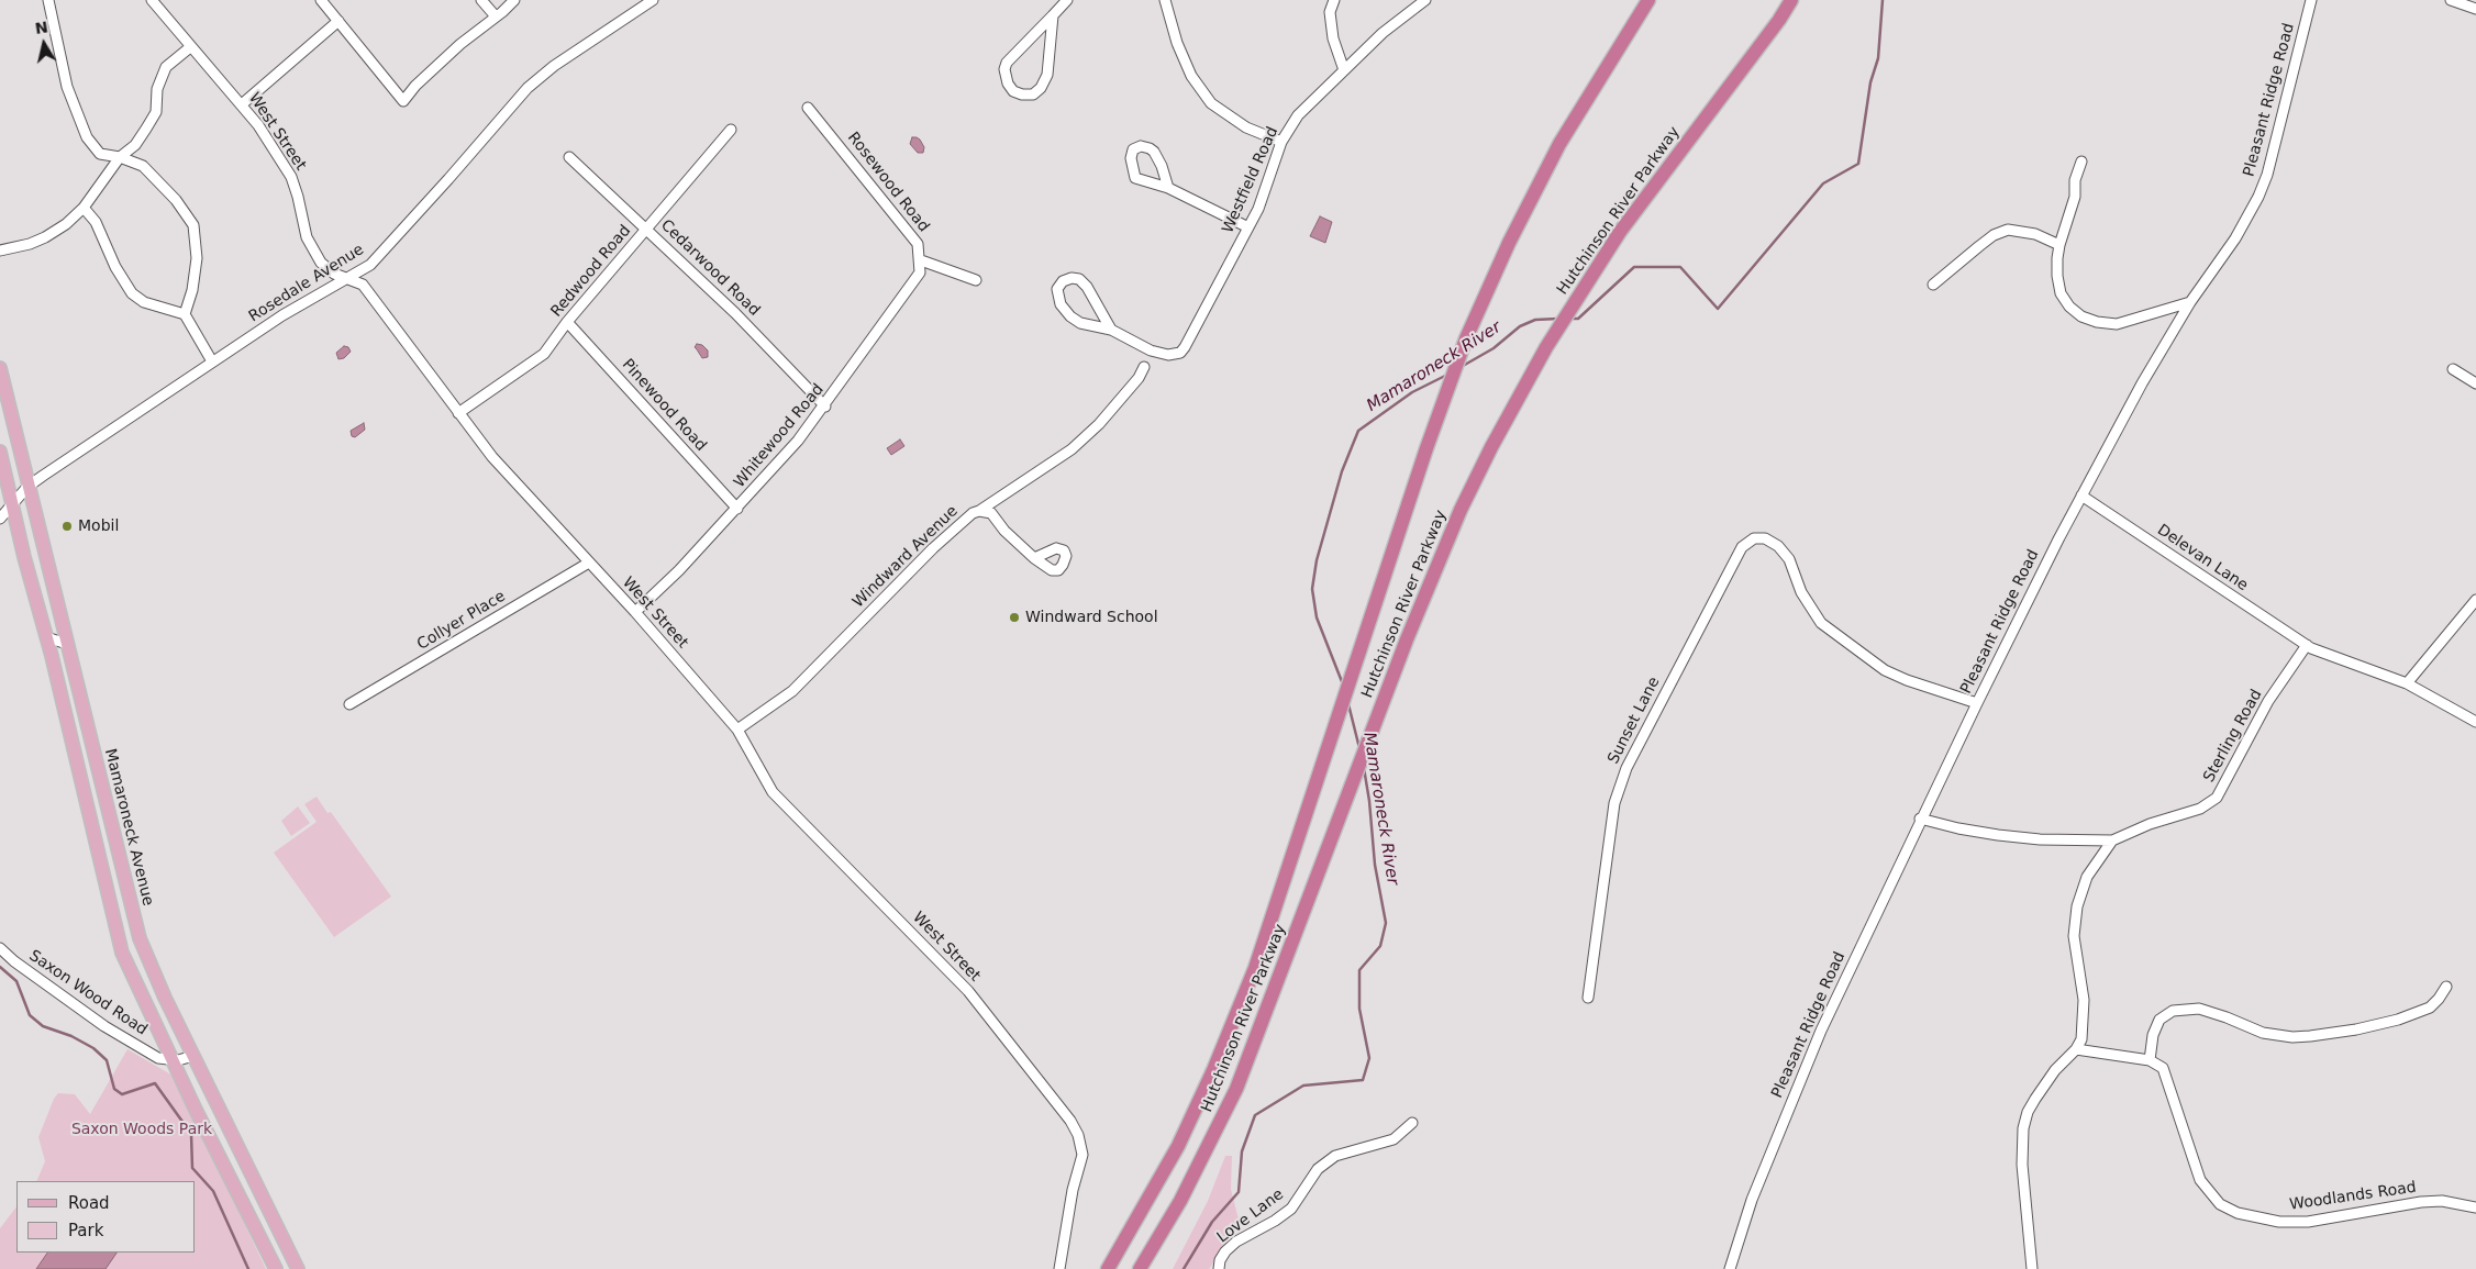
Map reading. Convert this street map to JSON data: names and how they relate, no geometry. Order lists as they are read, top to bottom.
{
  "streets": {
    "highway": ["Hutchinson River Parkway"],
    "main road": ["Mamaroneck Avenue"],
    "street": [
      "Pleasant Ridge Road",
      "West Street",
      "Westfield Road",
      "Rosewood Road",
      "Cedarwood Road",
      "Redwood Road",
      "Rosedale Avenue",
      "Pinewood Road",
      "Whitewood Road",
      "Windward Avenue",
      "Delevan Lane",
      "Collyer Place",
      "Sunset Lane",
      "Sterling Road",
      "Saxon Wood Road",
      "Woodlands Road",
      "Love Lane"
    ]
  },
  "crossings": [
    ["Pleasant Ridge Road", "Delevan Lane"],
    ["Pleasant Ridge Road", "Sunset Lane"],
    ["Pleasant Ridge Road", "Sterling Road"],
    ["West Street", "Redwood Road"],
    ["West Street", "Rosedale Avenue"],
    ["West Street", "Whitewood Road"],
    ["West Street", "Windward Avenue"],
    ["West Street", "Collyer Place"],
    ["Rosewood Road", "Whitewood Road"],
    ["Cedarwood Road", "Redwood Road"],
    ["Cedarwood Road", "Whitewood Road"],
    ["Redwood Road", "Pinewood Road"],
    ["Rosedale Avenue", "Mamaroneck Avenue"],
    ["Pinewood Road", "Whitewood Road"],
    ["Delevan Lane", "Sterling Road"],
    ["Mamaroneck Avenue", "Saxon Wood Road"]
  ],
  "water": ["Mamaroneck River"],
  "parks": ["Saxon Woods Park"],
  "places": ["Mobil", "Windward School"],
  "legend": ["Road", "Park"],
  "north": "top"
}
